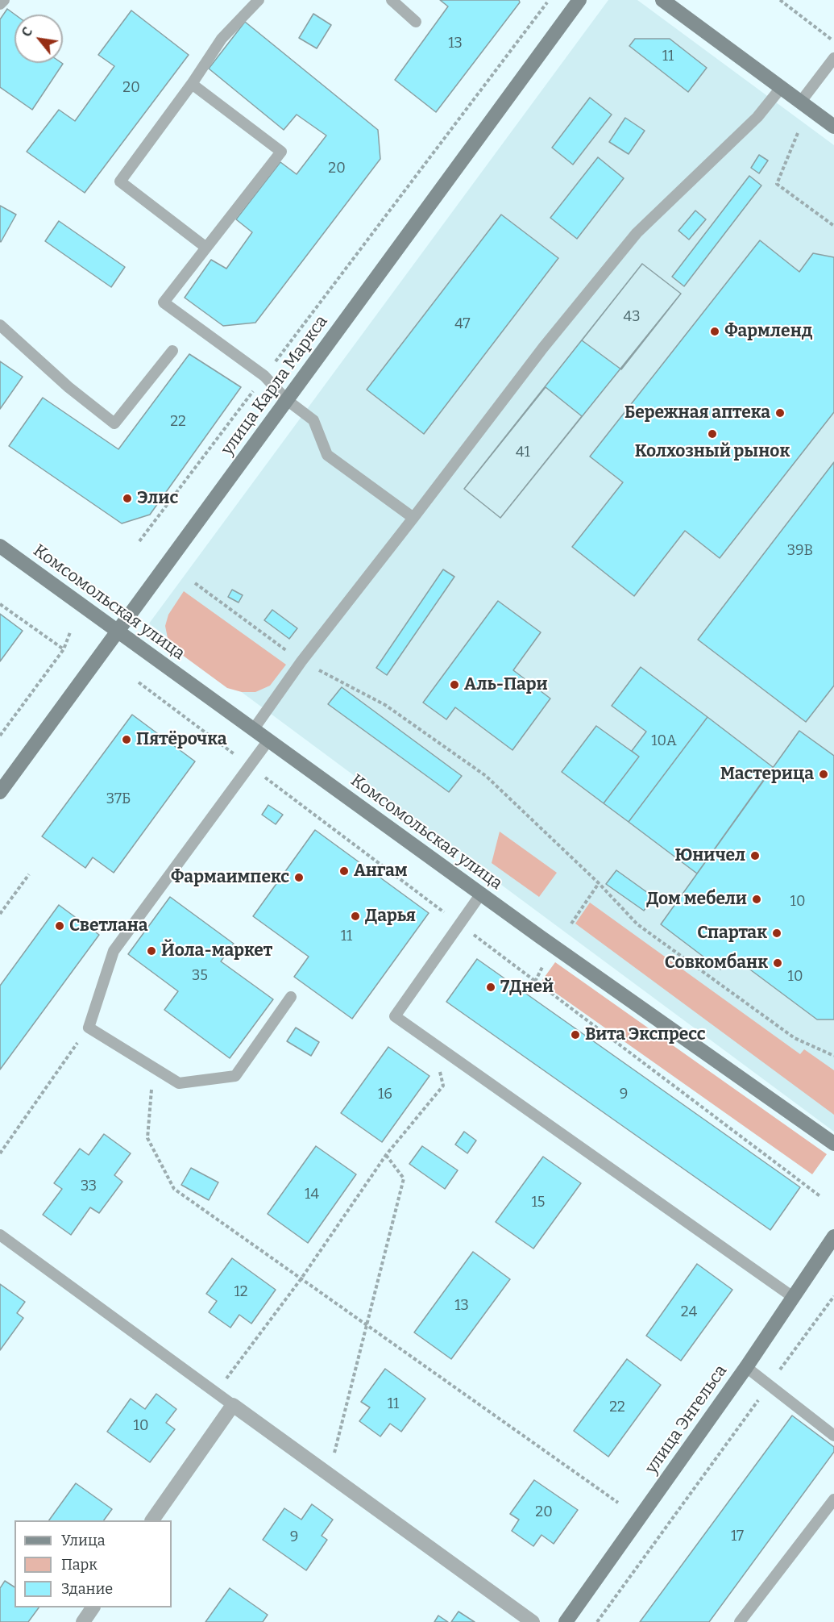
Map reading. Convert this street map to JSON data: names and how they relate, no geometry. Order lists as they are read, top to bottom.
{
  "streets": {
    "street": ["улица Карла Маркса", "Комсомольская улица", "улица Энгельса"]
  },
  "crossings": [
    ["улица Карла Маркса", "Комсомольская улица"]
  ],
  "places": [
    "Фармленд",
    "Бережная аптека",
    "Колхозный рынок",
    "Элис",
    "Аль-Пари",
    "Пятёрочка",
    "Мастерица",
    "Юничел",
    "Ангам",
    "Фармаимпекс",
    "Дом мебели",
    "Дарья",
    "Светлана",
    "Спартак",
    "Йола-маркет",
    "Совкомбанк",
    "7Дней",
    "Вита Экспресс"
  ],
  "house_numbers": [
    "13",
    "11",
    "20",
    "20",
    "43",
    "47",
    "22",
    "41",
    "39В",
    "10А",
    "37Б",
    "10",
    "11",
    "35",
    "10",
    "16",
    "9",
    "33",
    "14",
    "15",
    "12",
    "13",
    "24",
    "11",
    "22",
    "10",
    "20",
    "17",
    "9"
  ],
  "legend": ["Улица", "Парк", "Здание"],
  "north": "top left"
}
